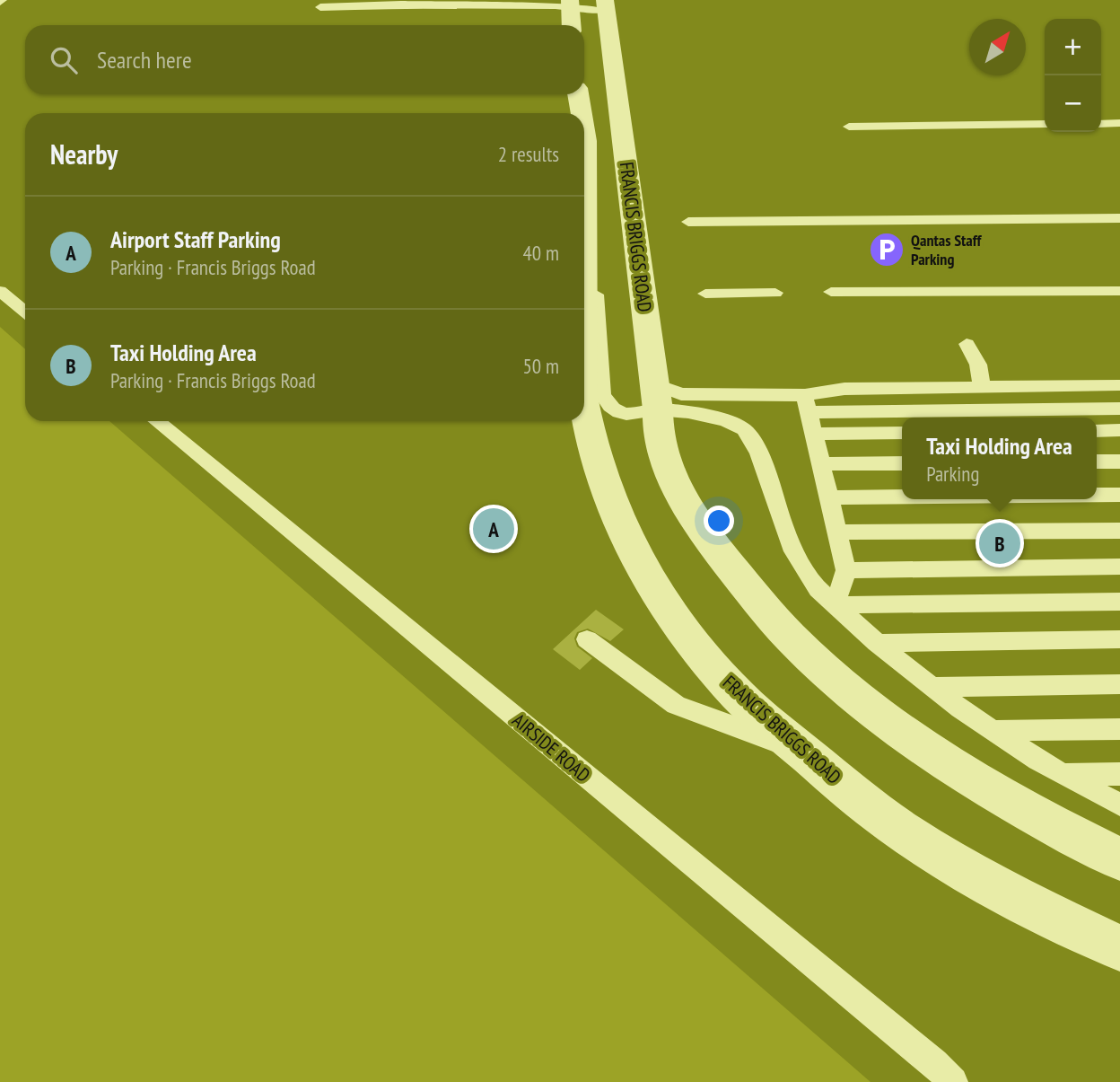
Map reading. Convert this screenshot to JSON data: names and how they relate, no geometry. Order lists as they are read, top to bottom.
{
  "streets": {
    "street": ["FRANCIS BRIGGS ROAD"],
    "lane": ["AIRSIDE ROAD"]
  },
  "places": {
    "parking": ["Qantas Staff Parking"]
  },
  "north": "top right",
  "page": {
    "map_buttons": ["+", "−"],
    "search": "Search here",
    "heading": ["Nearby", "2 results"],
    "list": [
      {
        "mark": "A",
        "name": "Airport Staff Parking",
        "note": "Parking · Francis Briggs Road",
        "value": "40 m"
      },
      {
        "mark": "B",
        "name": "Taxi Holding Area",
        "note": "Parking · Francis Briggs Road",
        "value": "50 m"
      }
    ],
    "popup": ["Taxi Holding Area", "Parking"],
    "pins": ["A", "B"]
  }
}
